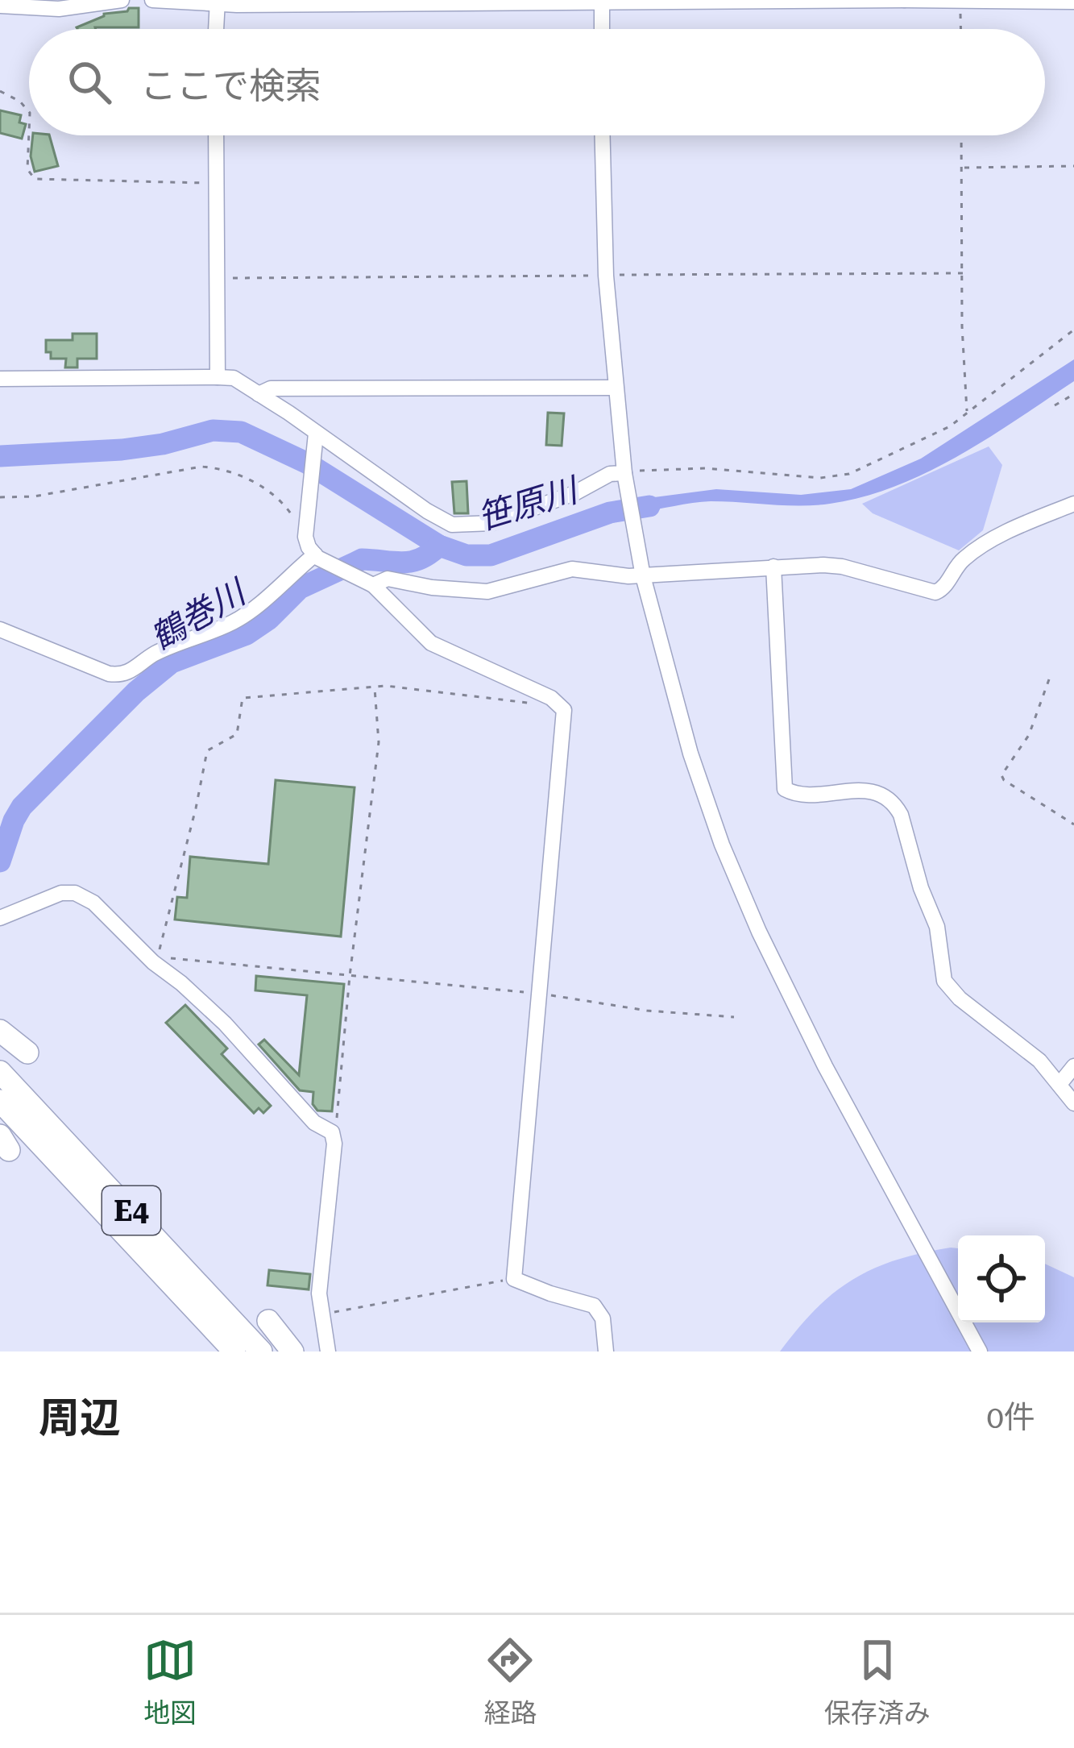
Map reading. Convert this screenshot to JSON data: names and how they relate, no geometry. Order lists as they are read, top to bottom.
{
  "streets": {
    "highway": ["E4"]
  },
  "water": ["笹原川", "鶴巻川"],
  "page": {
    "search": "ここで検索",
    "heading": ["周辺", "0件"],
    "nav": ["地図", "経路", "保存済み"]
  }
}
